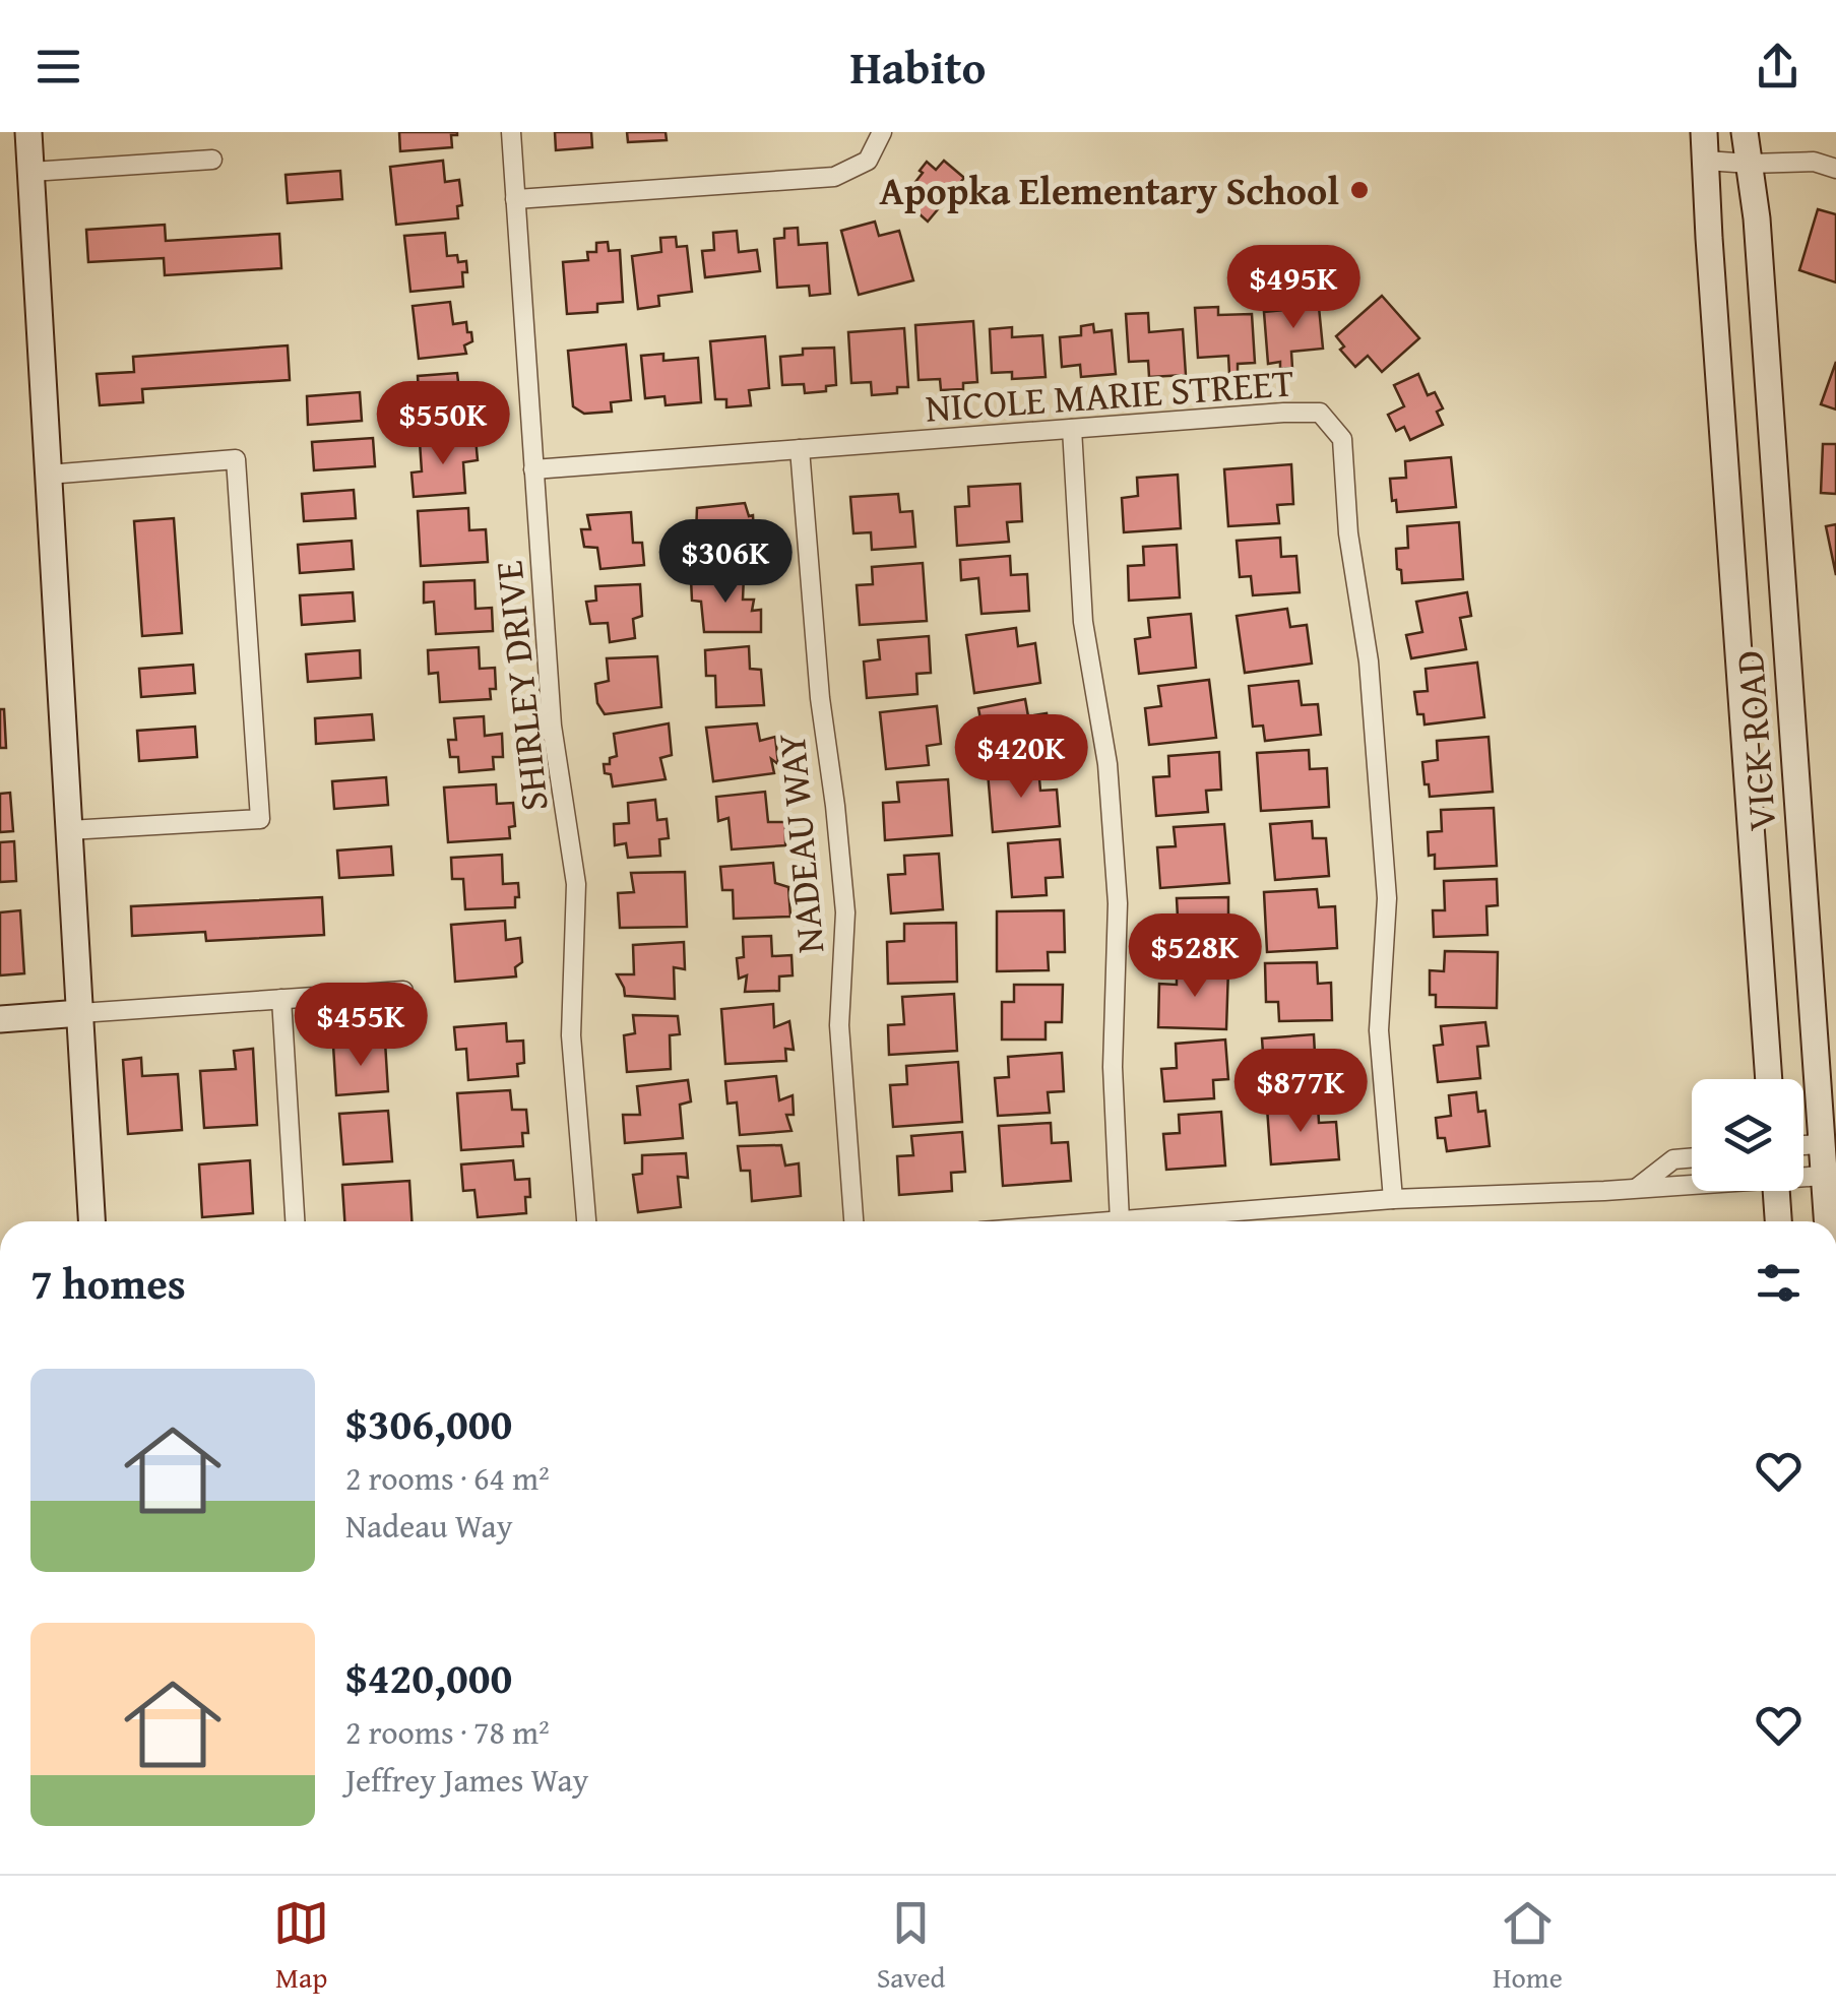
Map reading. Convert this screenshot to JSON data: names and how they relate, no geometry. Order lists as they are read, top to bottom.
{
  "streets": {
    "street": [
      "NICOLE MARIE STREET",
      "SHIRLEY DRIVE",
      "VICK ROAD",
      "NADEAU WAY"
    ]
  },
  "crossings": [
    ["NICOLE MARIE STREET", "SHIRLEY DRIVE"],
    ["NICOLE MARIE STREET", "NADEAU WAY"]
  ],
  "places": ["Apopka Elementary School"],
  "page": {
    "header": "Habito",
    "price": [
      "$495K",
      "$550K",
      "$306K",
      "$420K",
      "$528K",
      "$455K",
      "$877K"
    ],
    "heading": "7 homes",
    "list": [
      {
        "name": "$306,000",
        "note": "2 rooms · 64 m² · Nadeau Way"
      },
      {
        "name": "$420,000",
        "note": "2 rooms · 78 m² · Jeffrey James Way"
      }
    ],
    "tabs": ["Map", "Saved", "Home"]
  }
}
